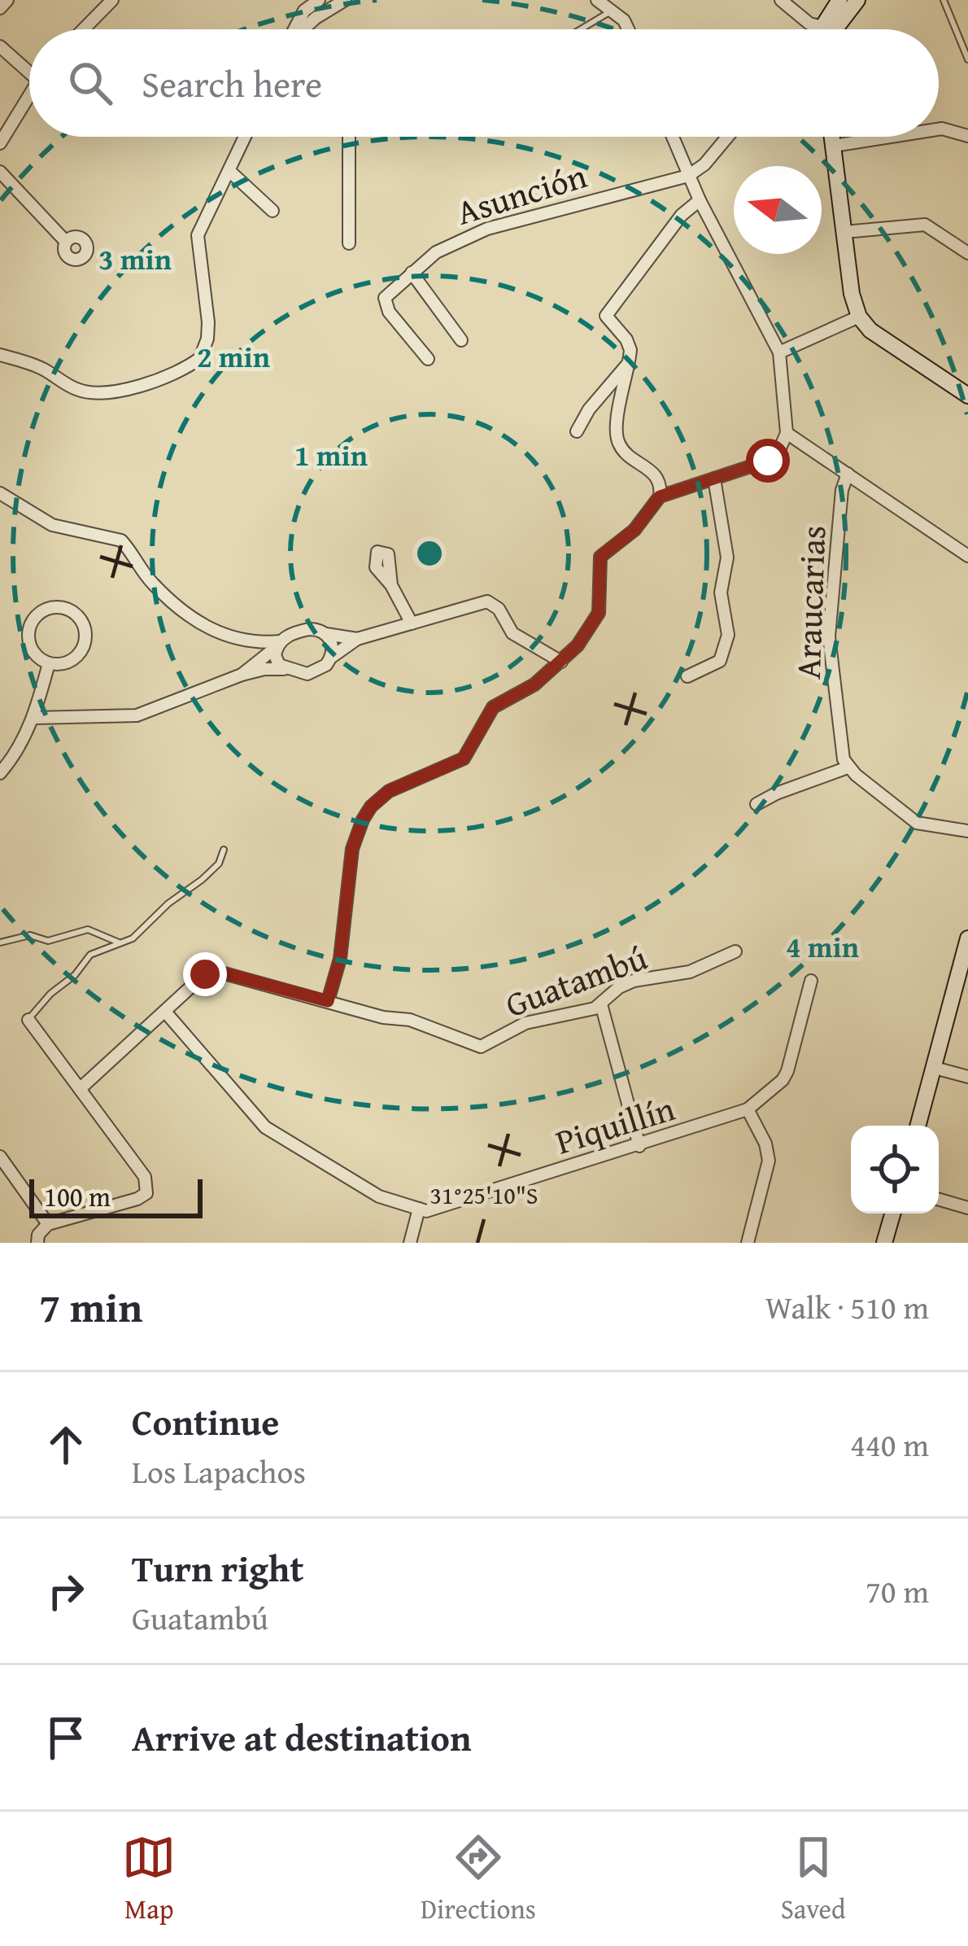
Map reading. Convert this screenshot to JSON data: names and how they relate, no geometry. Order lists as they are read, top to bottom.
{
  "streets": {
    "street": [
      "Asunción",
      "Araucarias",
      "Guatambú",
      "Piquillín"
    ]
  },
  "crossings": [
    ["Guatambú", "Piquillín"]
  ],
  "scale_bar": "100 m",
  "north": "left",
  "page": {
    "search": "Search here",
    "scale": "100 m",
    "heading": ["7 min", "Walk · 510 m"],
    "list": [
      ["Continue", "Los Lapachos", "440 m"],
      ["Turn right", "Guatambú", "70 m"],
      "Arrive at destination"
    ],
    "nav": ["Map", "Directions", "Saved"]
  },
  "coordinates": ["31°25'10\"S"],
  "rings": [
    "3 min",
    "2 min",
    "1 min",
    "4 min"
  ]
}
